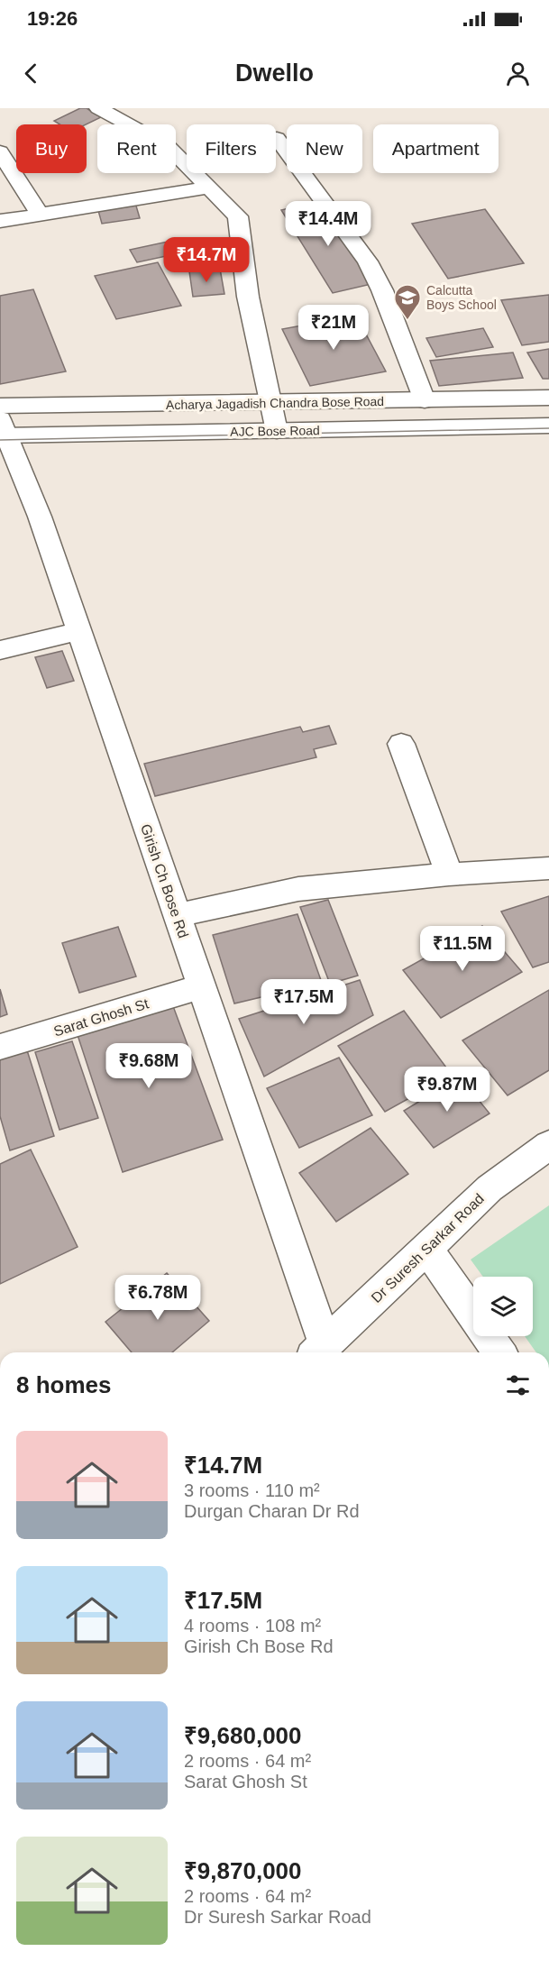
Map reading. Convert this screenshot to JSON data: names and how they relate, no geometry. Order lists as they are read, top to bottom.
{
  "streets": {
    "street": [
      "Acharya Jagadish Chandra Bose Road",
      "AJC Bose Road",
      "Girish Ch Bose Rd",
      "Sarat Ghosh St",
      "Dr Suresh Sarkar Road"
    ]
  },
  "crossings": [
    ["AJC Bose Road", "Girish Ch Bose Rd"],
    ["Girish Ch Bose Rd", "Sarat Ghosh St"],
    ["Girish Ch Bose Rd", "Dr Suresh Sarkar Road"]
  ],
  "places": {
    "school or university": ["Calcutta Boys School"]
  },
  "page": {
    "status": "19:26",
    "header": "Dwello",
    "chip": [
      "Buy",
      "Rent",
      "Filters",
      "New",
      "Apartment"
    ],
    "price": [
      "₹14.4M",
      "₹14.7M",
      "₹21M",
      "₹11.5M",
      "₹17.5M",
      "₹9.68M",
      "₹9.87M",
      "₹6.78M"
    ],
    "heading": "8 homes",
    "list": [
      {
        "name": "₹14.7M",
        "note": "3 rooms · 110 m² · Durgan Charan Dr Rd"
      },
      {
        "name": "₹17.5M",
        "note": "4 rooms · 108 m² · Girish Ch Bose Rd"
      },
      {
        "name": "₹9,680,000",
        "note": "2 rooms · 64 m² · Sarat Ghosh St"
      },
      {
        "name": "₹9,870,000",
        "note": "2 rooms · 64 m² · Dr Suresh Sarkar Road"
      }
    ]
  }
}
